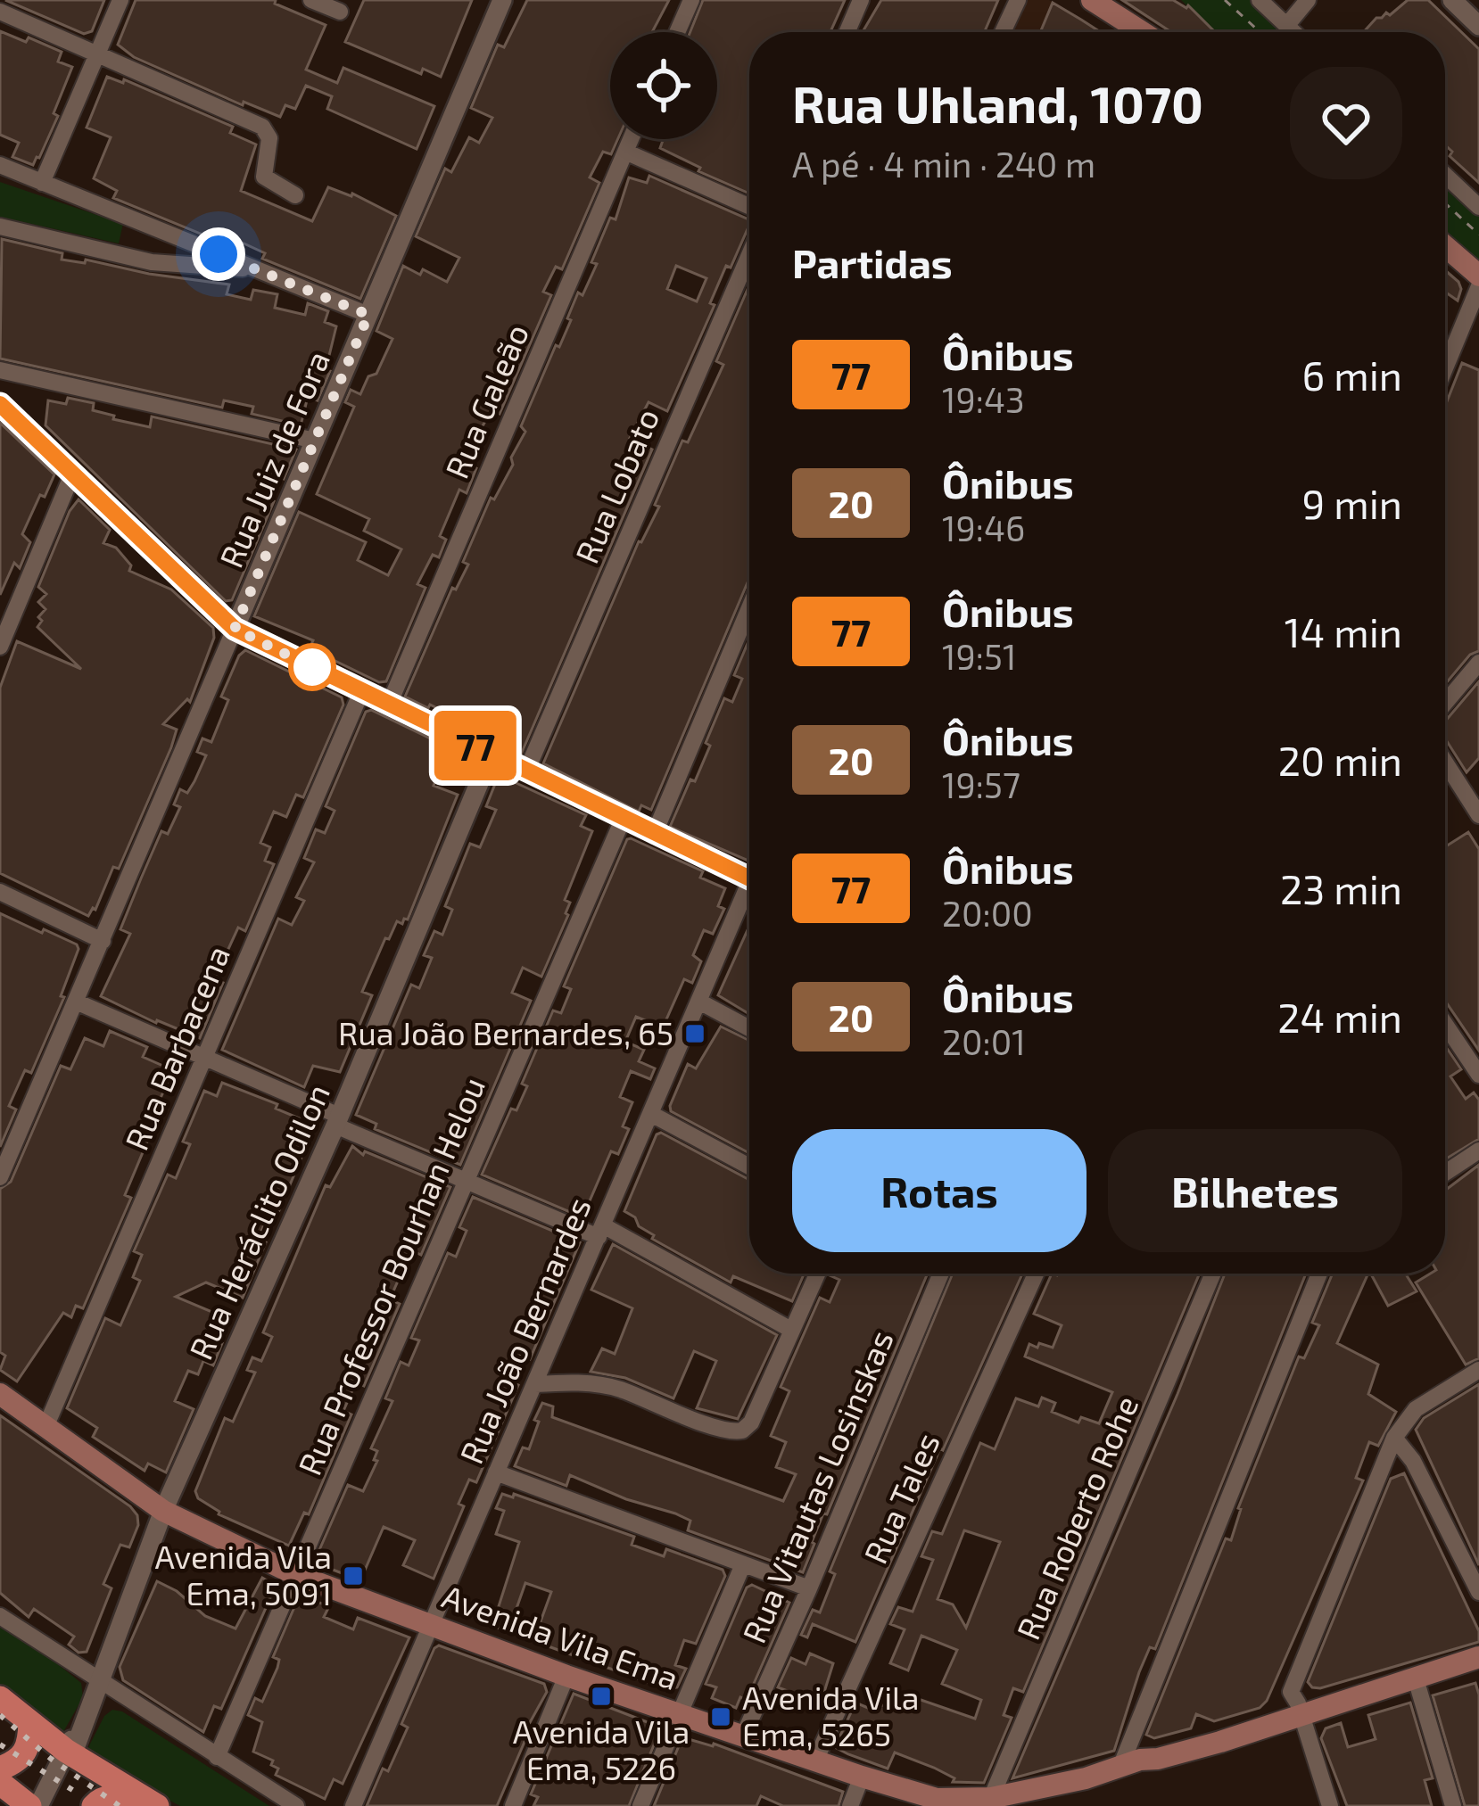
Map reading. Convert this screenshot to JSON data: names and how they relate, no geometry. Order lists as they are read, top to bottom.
{
  "streets": {
    "main road": ["Avenida Vila Ema"],
    "street": [
      "Rua Galeão",
      "Rua Juiz de Fora",
      "Rua Lobato",
      "Rua Barbacena",
      "Rua Heráclito Odilon",
      "Rua Professor Bourhan Helou",
      "Rua João Bernardes",
      "Rua Vitautas Losinskas",
      "Rua Tales",
      "Rua Roberto Rohe"
    ]
  },
  "crossings": [
    ["Rua Barbacena", "Avenida Vila Ema"],
    ["Rua Heráclito Odilon", "Avenida Vila Ema"],
    ["Rua Professor Bourhan Helou", "Avenida Vila Ema"],
    ["Rua João Bernardes", "Avenida Vila Ema"],
    ["Rua Vitautas Losinskas", "Avenida Vila Ema"],
    ["Rua Tales", "Avenida Vila Ema"],
    ["Rua Roberto Rohe", "Avenida Vila Ema"]
  ],
  "places": {
    "transit": [
      "Rua João Bernardes, 65",
      "Avenida Vila Ema, 5091",
      "Avenida Vila Ema, 5226",
      "Avenida Vila Ema, 5265"
    ]
  },
  "lines": ["bus line 77"],
  "page": {
    "on_map": "77",
    "heading": [
      ["Rua Uhland, 1070", "A pé · 4 min · 240 m"],
      "Partidas"
    ],
    "list": [
      {
        "mark": "77",
        "name": "Ônibus",
        "note": "19:43",
        "value": "6 min"
      },
      {
        "mark": "20",
        "name": "Ônibus",
        "note": "19:46",
        "value": "9 min"
      },
      {
        "mark": "77",
        "name": "Ônibus",
        "note": "19:51",
        "value": "14 min"
      },
      {
        "mark": "20",
        "name": "Ônibus",
        "note": "19:57",
        "value": "20 min"
      },
      {
        "mark": "77",
        "name": "Ônibus",
        "note": "20:00",
        "value": "23 min"
      },
      {
        "mark": "20",
        "name": "Ônibus",
        "note": "20:01",
        "value": "24 min"
      }
    ],
    "buttons": ["Rotas", "Bilhetes"]
  }
}
